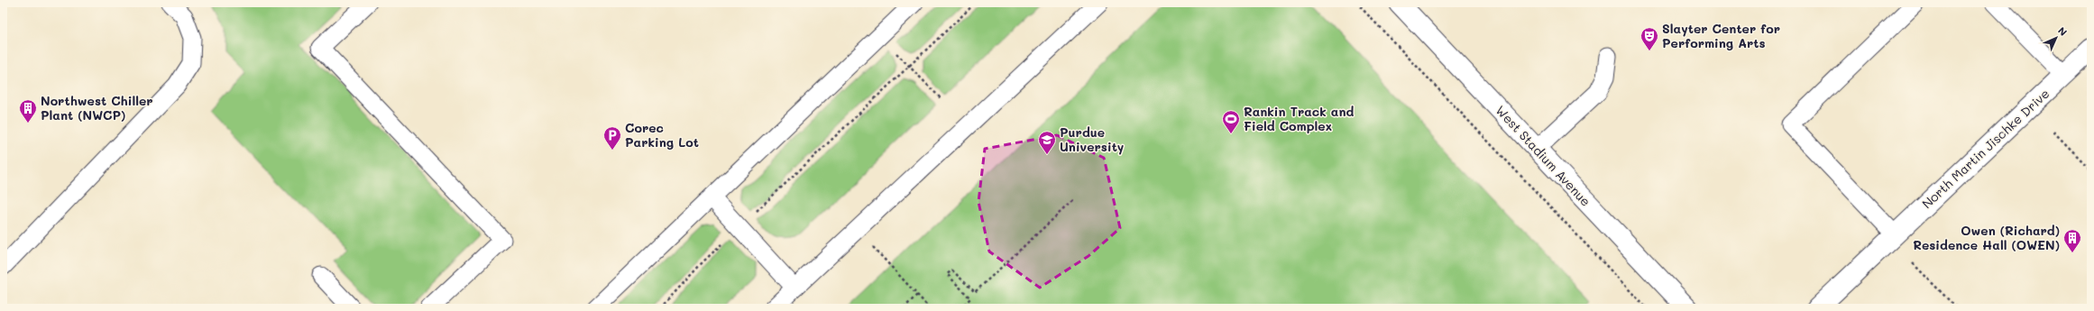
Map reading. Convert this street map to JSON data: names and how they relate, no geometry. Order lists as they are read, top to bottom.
{
  "streets": {
    "street": ["North Martin Jischke Drive", "West Stadium Avenue"]
  },
  "places": {
    "theatre": ["Slayter Center for Performing Arts"],
    "building": ["Northwest Chiller Plant (NWCP)", "Owen (Richard) Residence Hall (OWEN)"],
    "sports": ["Rankin Track and Field Complex"],
    "parking": ["Corec Parking Lot"],
    "school or university": ["Purdue University"]
  },
  "north": "top right"
}
